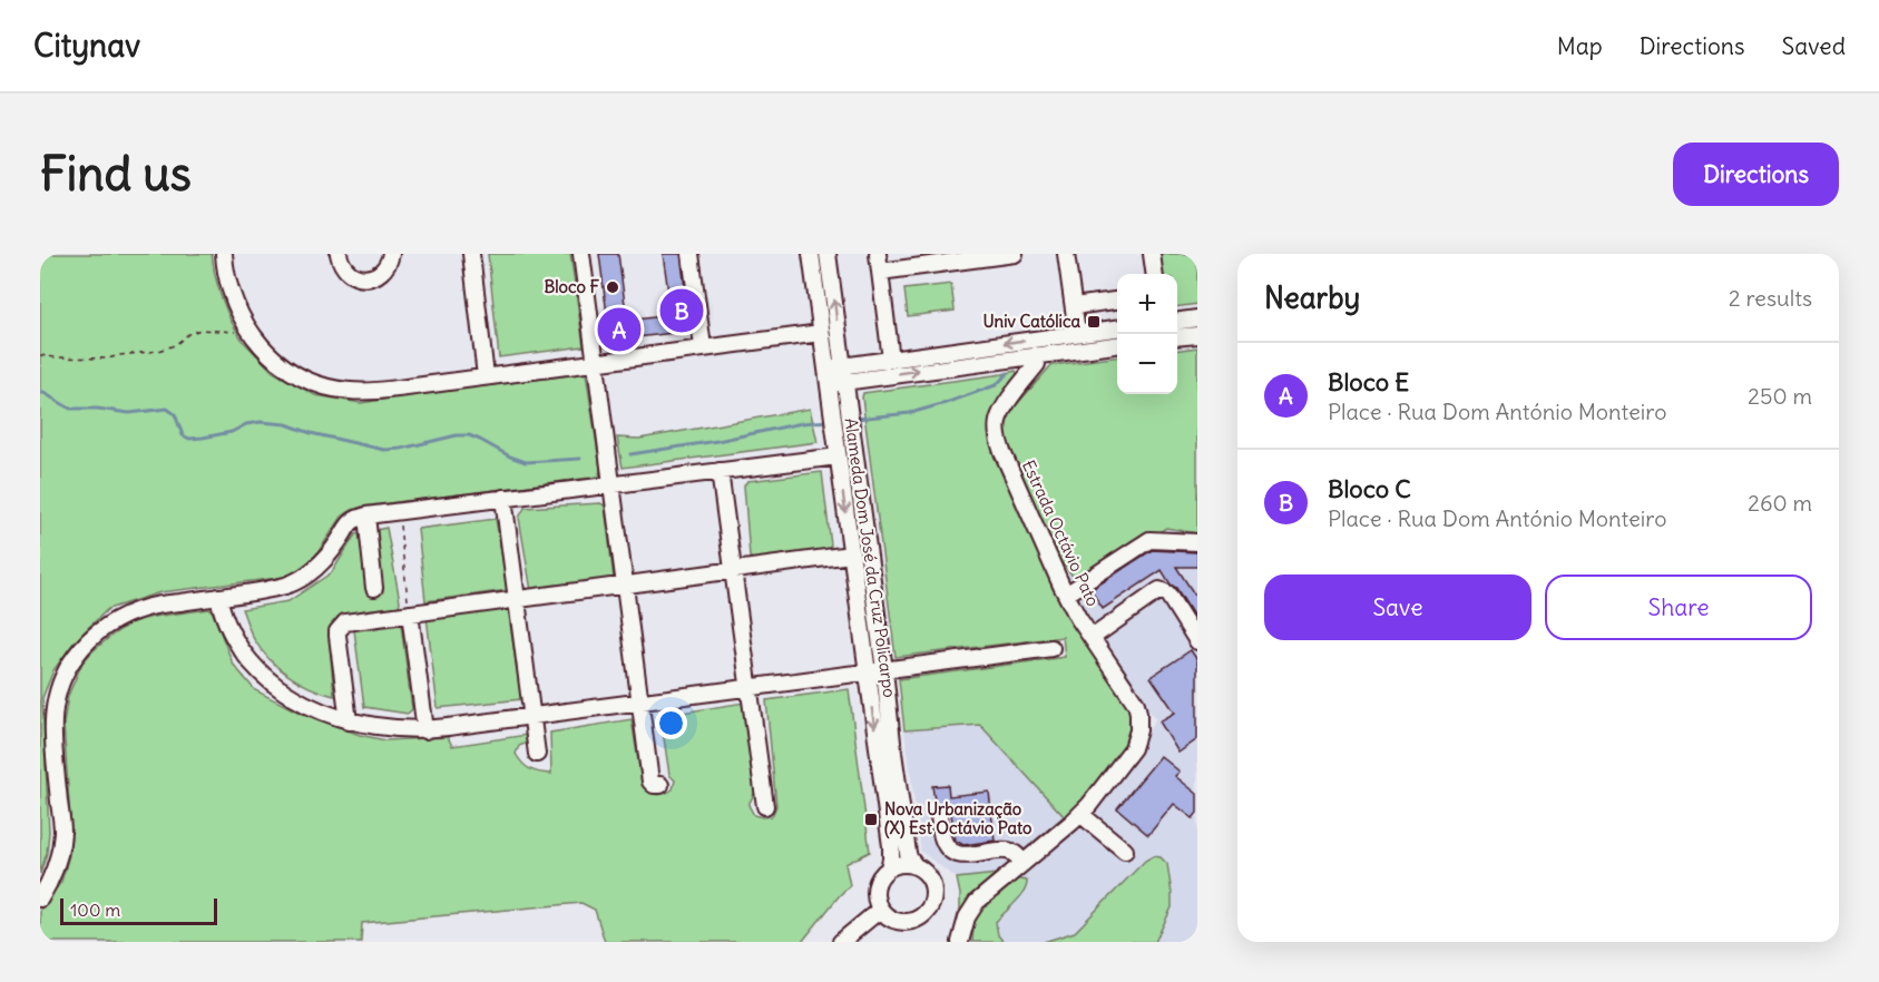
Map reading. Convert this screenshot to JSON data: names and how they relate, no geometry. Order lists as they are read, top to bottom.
{
  "streets": {
    "street": ["Estrada Octávio Pato", "Alameda Dom José da Cruz Policarpo"]
  },
  "places": {
    "other": ["Bloco F"],
    "transit": ["Univ Católica", "Nova Urbanização (X) Est Octávio Pato"]
  },
  "scale_bar": "100 m",
  "page": {
    "header": "Citynav",
    "nav": ["Map", "Directions", "Saved"],
    "buttons": [
      "Directions",
      ["Save", "Share"]
    ],
    "title": "Find us",
    "heading": ["Nearby", "2 results"],
    "map_buttons": ["+", "−"],
    "pins": ["B", "A"],
    "list": [
      {
        "mark": "A",
        "name": "Bloco E",
        "note": "Place · Rua Dom António Monteiro",
        "value": "250 m"
      },
      {
        "mark": "B",
        "name": "Bloco C",
        "note": "Place · Rua Dom António Monteiro",
        "value": "260 m"
      }
    ],
    "scale": "100 m"
  }
}
